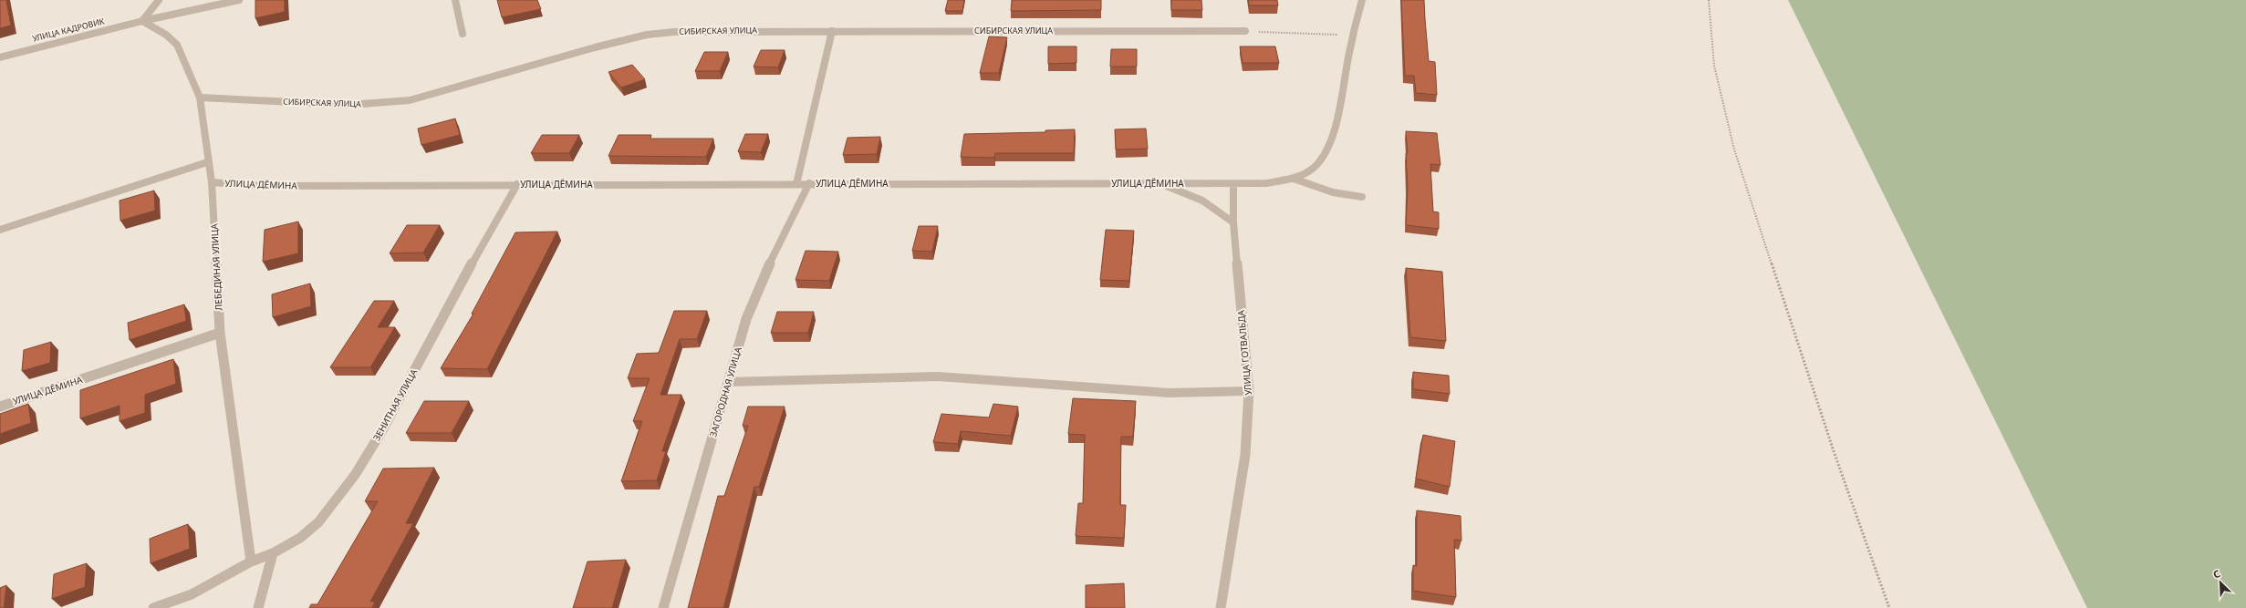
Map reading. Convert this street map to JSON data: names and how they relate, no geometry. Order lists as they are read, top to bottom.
{
  "streets": {
    "street": [
      "УЛИЦА КАДРОВИК",
      "СИБИРСКАЯ УЛИЦА",
      "УЛИЦА ДЁМИНА",
      "ЛЕБЕДИНАЯ УЛИЦА",
      "УЛИЦА ГОТВАЛЬДА",
      "ЗАГОРОДНАЯ УЛИЦА",
      "ЗЕНИТНАЯ УЛИЦА"
    ]
  },
  "crossings": [
    ["УЛИЦА КАДРОВИК", "ЛЕБЕДИНАЯ УЛИЦА"],
    ["СИБИРСКАЯ УЛИЦА", "ЛЕБЕДИНАЯ УЛИЦА"],
    ["УЛИЦА ДЁМИНА", "ЛЕБЕДИНАЯ УЛИЦА"],
    ["УЛИЦА ДЁМИНА", "УЛИЦА ГОТВАЛЬДА"],
    ["УЛИЦА ДЁМИНА", "ЗАГОРОДНАЯ УЛИЦА"],
    ["УЛИЦА ДЁМИНА", "ЗЕНИТНАЯ УЛИЦА"],
    ["ЛЕБЕДИНАЯ УЛИЦА", "ЗЕНИТНАЯ УЛИЦА"]
  ],
  "north": "top left"
}
